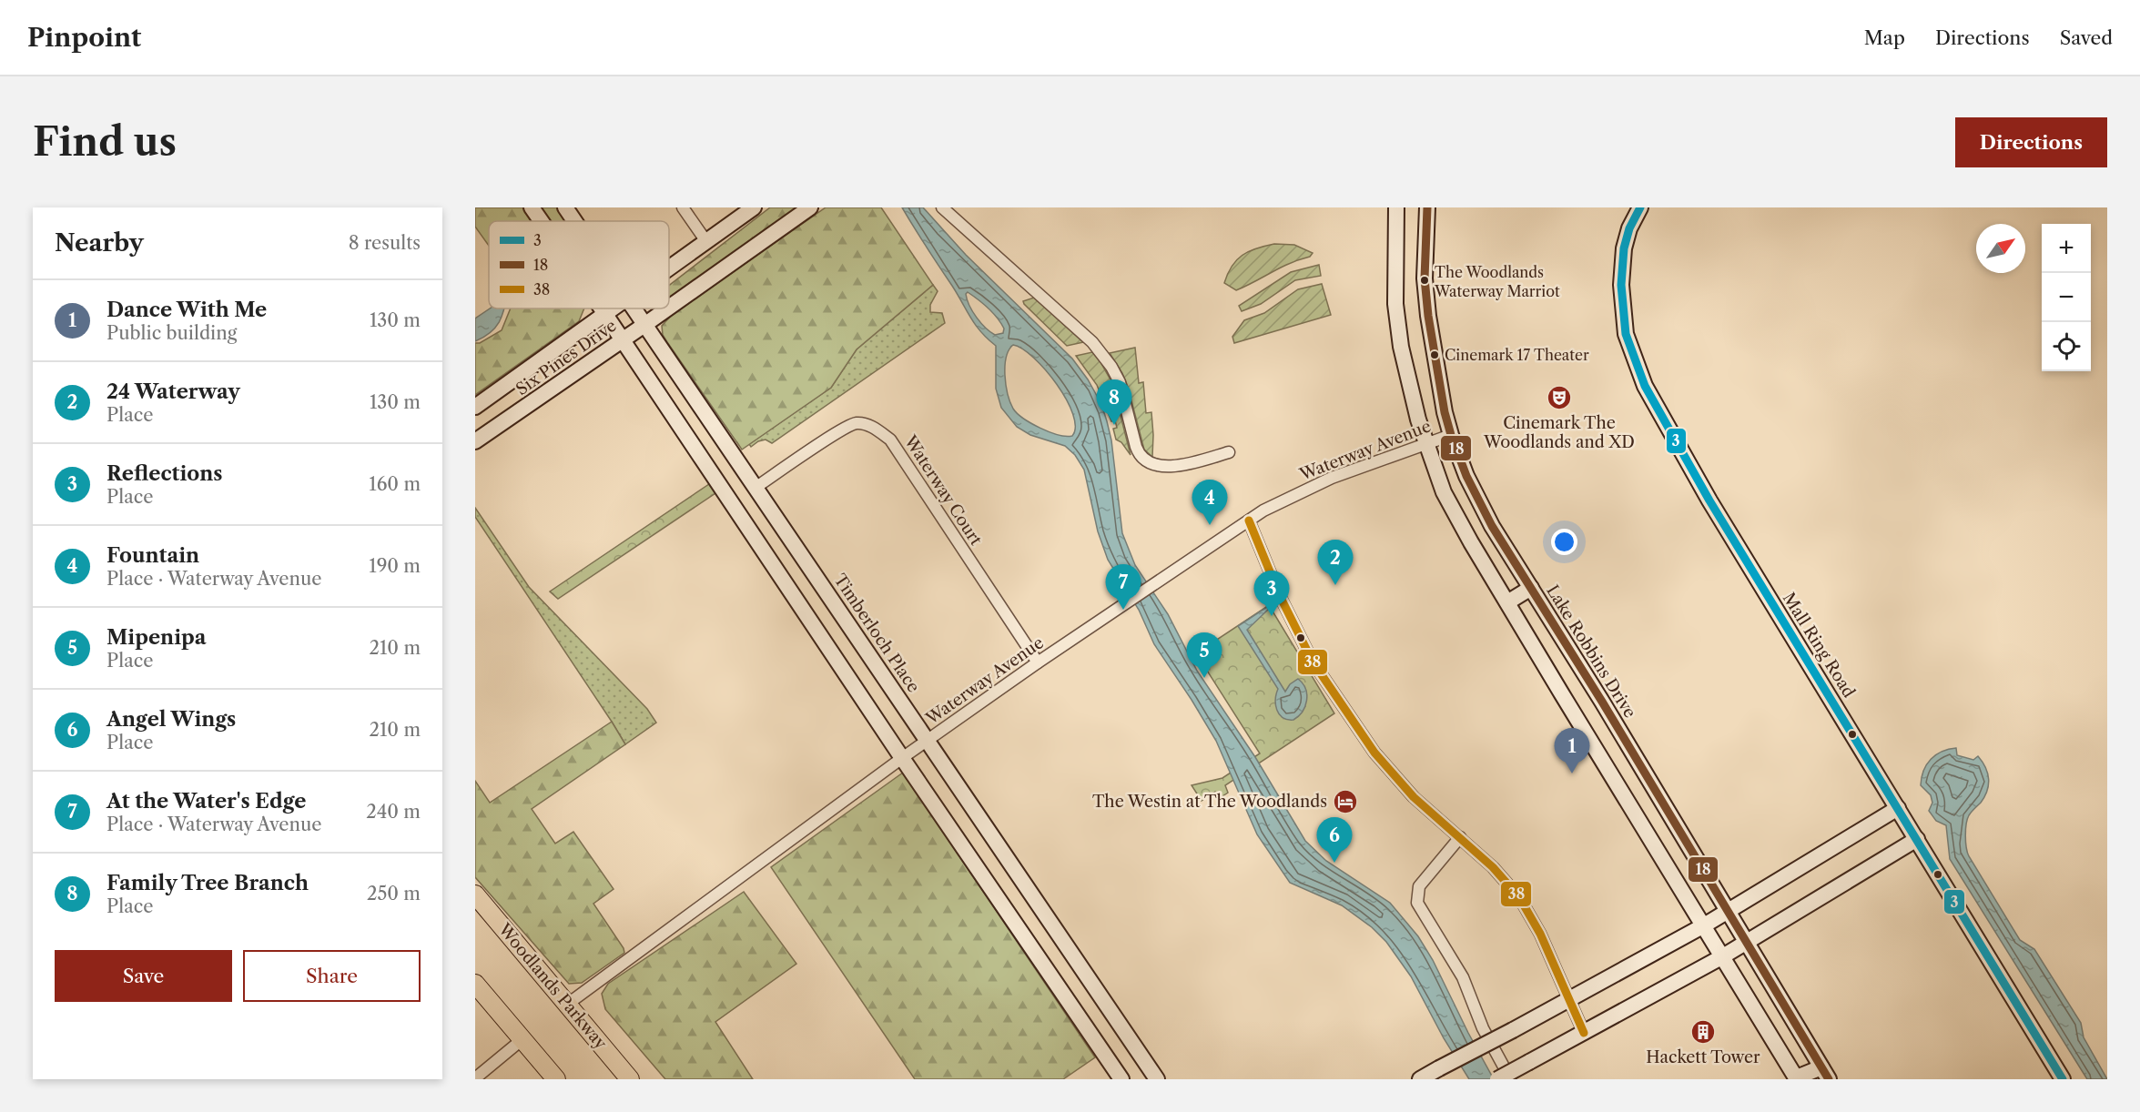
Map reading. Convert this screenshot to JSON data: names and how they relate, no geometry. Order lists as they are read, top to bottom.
{
  "streets": {
    "main road": ["Woodlands Parkway"],
    "street": [
      "Six Pines Drive",
      "Waterway Avenue",
      "Waterway Court",
      "Timberloch Place",
      "Mall Ring Road",
      "Lake Robbins Drive"
    ]
  },
  "crossings": [
    ["Six Pines Drive", "Timberloch Place"],
    ["Waterway Avenue", "Waterway Court"],
    ["Waterway Avenue", "Timberloch Place"],
    ["Waterway Avenue", "Lake Robbins Drive"],
    ["Waterway Avenue", "Woodlands Parkway"],
    ["Waterway Court", "Timberloch Place"]
  ],
  "places": {
    "other": ["The Woodlands Waterway Marriot", "Cinemark 17 Theater"],
    "theatre": ["Cinemark The Woodlands and XD"],
    "hotel": ["The Westin at The Woodlands"],
    "building": ["Hackett Tower"]
  },
  "lines": ["transit line 3", "transit line 18", "transit line 38"],
  "legend": ["3", "18", "38"],
  "north": "top right",
  "page": {
    "header": "Pinpoint",
    "nav": ["Map", "Directions", "Saved"],
    "buttons": [
      "Directions",
      ["Save", "Share"]
    ],
    "title": "Find us",
    "heading": ["Nearby", "8 results"],
    "map_buttons": ["+", "−"],
    "list": [
      {
        "mark": "1",
        "name": "Dance With Me",
        "note": "Public building",
        "value": "130 m"
      },
      {
        "mark": "2",
        "name": "24 Waterway",
        "note": "Place",
        "value": "130 m"
      },
      {
        "mark": "3",
        "name": "Reflections",
        "note": "Place",
        "value": "160 m"
      },
      {
        "mark": "4",
        "name": "Fountain",
        "note": "Place · Waterway Avenue",
        "value": "190 m"
      },
      {
        "mark": "5",
        "name": "Mipenipa",
        "note": "Place",
        "value": "210 m"
      },
      {
        "mark": "6",
        "name": "Angel Wings",
        "note": "Place",
        "value": "210 m"
      },
      {
        "mark": "7",
        "name": "At the Water's Edge",
        "note": "Place · Waterway Avenue",
        "value": "240 m"
      },
      {
        "mark": "8",
        "name": "Family Tree Branch",
        "note": "Place",
        "value": "250 m"
      }
    ],
    "pins": [
      "8",
      "4",
      "2",
      "7",
      "3",
      "5",
      "1",
      "6"
    ]
  }
}
